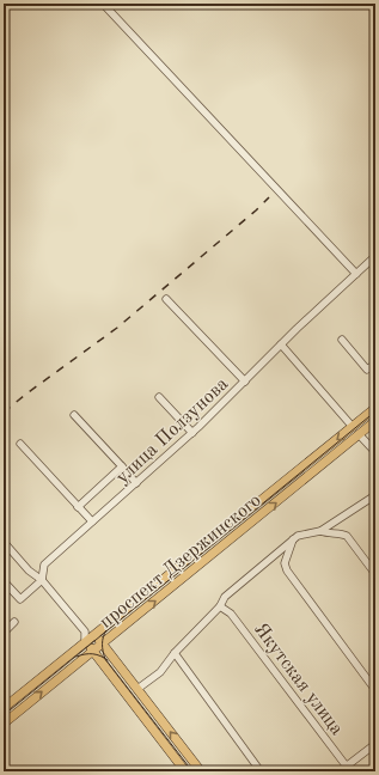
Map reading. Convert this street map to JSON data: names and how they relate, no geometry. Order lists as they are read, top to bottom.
{
  "streets": {
    "main road": ["проспект Дзержинского"],
    "street": ["улица Ползунова", "Якутская улица"]
  }
}
